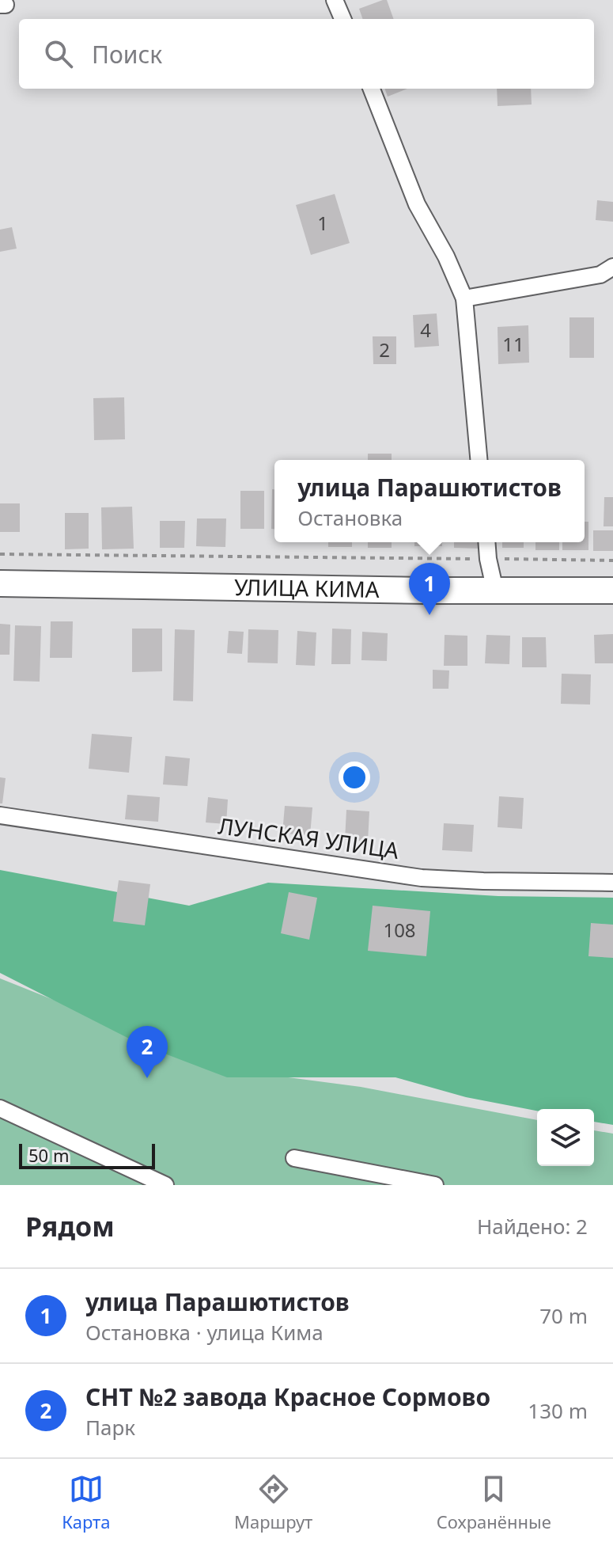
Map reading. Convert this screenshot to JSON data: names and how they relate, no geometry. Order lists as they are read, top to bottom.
{
  "streets": {
    "main road": ["УЛИЦА КИМА"],
    "street": ["ЛУНСКАЯ УЛИЦА"]
  },
  "house_numbers": [
    "1",
    "4",
    "11",
    "2",
    "108"
  ],
  "scale_bar": "50 m",
  "page": {
    "search": "Поиск",
    "popup": ["улица Парашютистов", "Остановка"],
    "pins": ["1", "2"],
    "scale": "50 m",
    "heading": ["Рядом", "Найдено: 2"],
    "list": [
      {
        "mark": "1",
        "name": "улица Парашютистов",
        "note": "Остановка · улица Кима",
        "value": "70 m"
      },
      {
        "mark": "2",
        "name": "СНТ №2 завода Красное Сормово",
        "note": "Парк",
        "value": "130 m"
      }
    ],
    "nav": ["Карта", "Маршрут", "Сохранённые"]
  }
}
